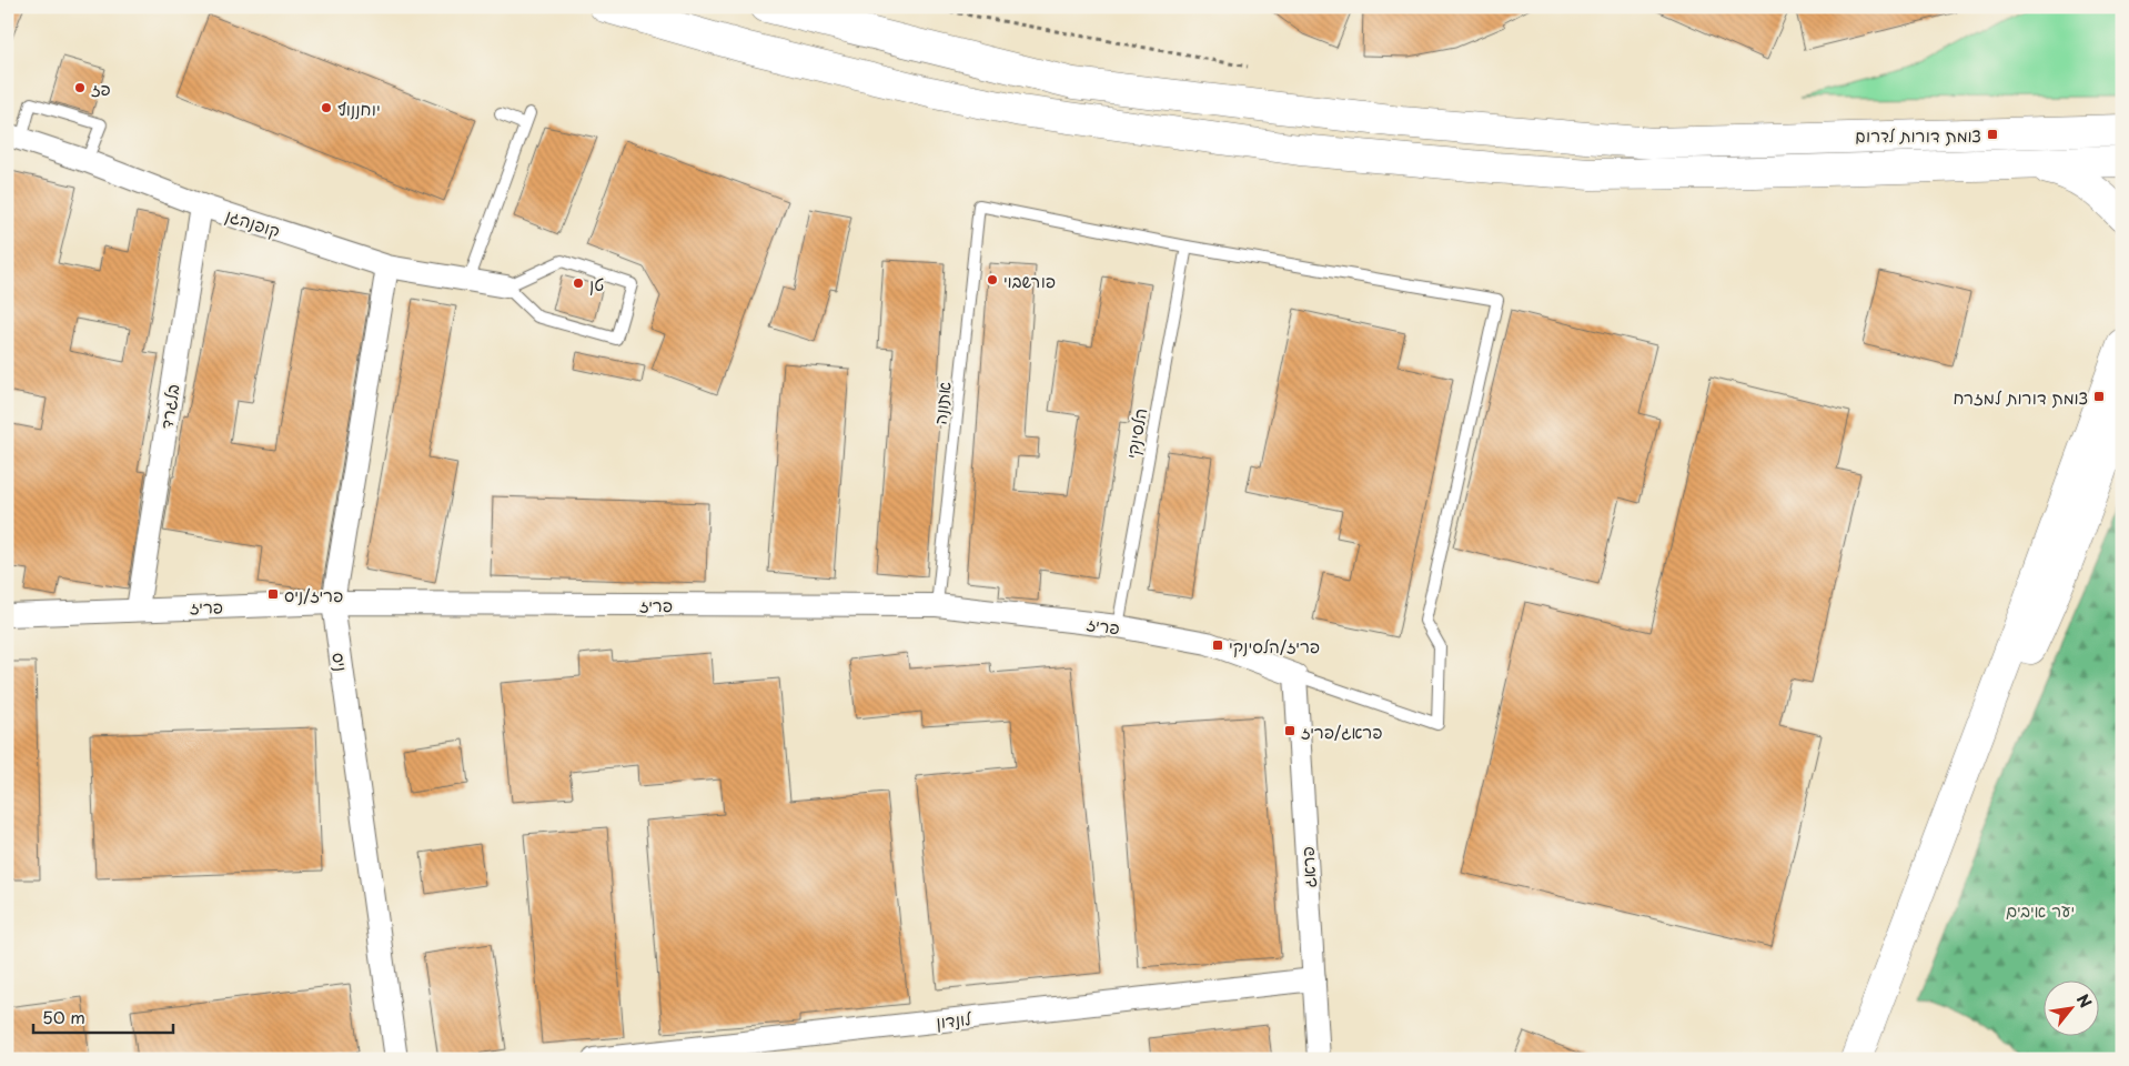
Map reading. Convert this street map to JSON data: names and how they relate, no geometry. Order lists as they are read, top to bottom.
{
  "streets": {
    "street": [
      "קופנהגן",
      "בלגרד",
      "פריז",
      "ניס",
      "פראג",
      "לונדון"
    ],
    "lane": ["אתונה", "הלסינקי"]
  },
  "crossings": [
    ["קופנהגן", "בלגרד"],
    ["קופנהגן", "ניס"],
    ["אתונה", "הלסינקי"],
    ["אתונה", "פריז"],
    ["בלגרד", "פריז"],
    ["הלסינקי", "פריז"],
    ["פריז", "ניס"],
    ["פריז", "פראג"],
    ["פראג", "לונדון"]
  ],
  "parks": ["יער איבים"],
  "places": {
    "other": [
      "פז",
      "יוחננוף",
      "פורשבוי",
      "טן"
    ],
    "transit": [
      "צומת דורות לדרום",
      "צומת דורות למזרח",
      "פריז/ניס",
      "פריז/הלסינקי",
      "פראג/פריז"
    ]
  },
  "scale_bar": "50 m",
  "north": "top right"
}
